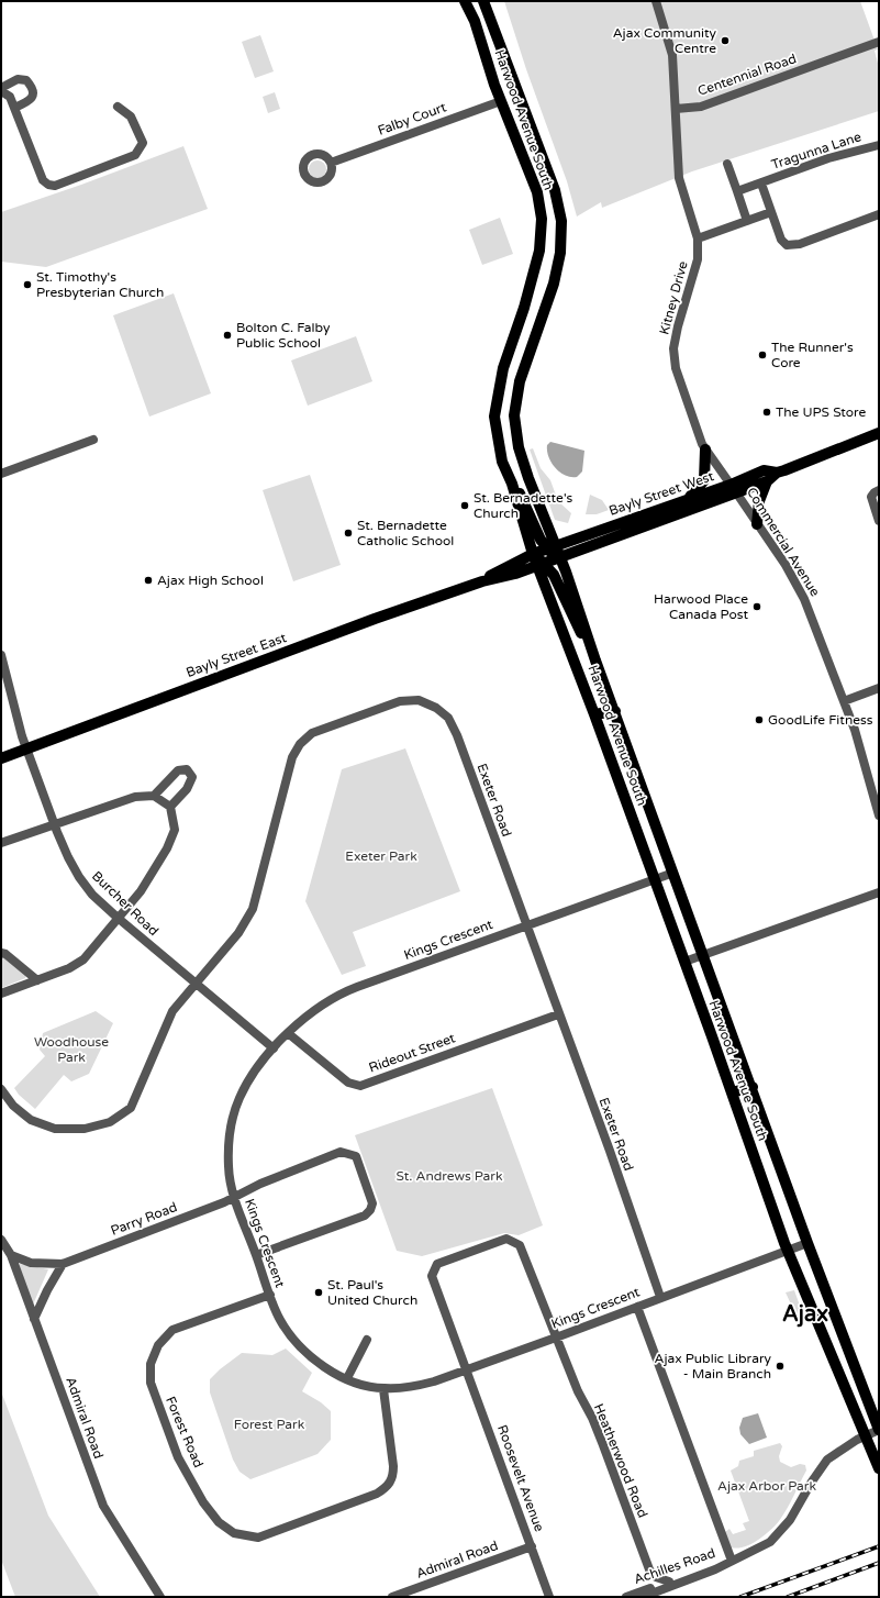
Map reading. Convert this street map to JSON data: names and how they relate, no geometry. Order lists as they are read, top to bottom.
{
  "streets": {
    "main road": ["Harwood Avenue South", "Bayly Street West", "Bayly Street East"],
    "street": [
      "Centennial Road",
      "Falby Court",
      "Tragunna Lane",
      "Kitney Drive",
      "Commercial Avenue",
      "Exeter Road",
      "Burcher Road",
      "Kings Crescent",
      "Rideout Street",
      "Parry Road",
      "Admiral Road",
      "Forest Road",
      "Heatherwood Road",
      "Roosevelt Avenue",
      "Achilles Road"
    ]
  },
  "crossings": [
    ["Centennial Road", "Kitney Drive"],
    ["Falby Court", "Harwood Avenue South"],
    ["Harwood Avenue South", "Bayly Street West"],
    ["Harwood Avenue South", "Bayly Street East"],
    ["Harwood Avenue South", "Kings Crescent"],
    ["Harwood Avenue South", "Achilles Road"],
    ["Kitney Drive", "Bayly Street West"],
    ["Kitney Drive", "Commercial Avenue"],
    ["Bayly Street West", "Commercial Avenue"],
    ["Bayly Street West", "Bayly Street East"],
    ["Bayly Street East", "Burcher Road"],
    ["Exeter Road", "Burcher Road"],
    ["Exeter Road", "Kings Crescent"],
    ["Exeter Road", "Rideout Street"],
    ["Burcher Road", "Kings Crescent"],
    ["Kings Crescent", "Rideout Street"],
    ["Kings Crescent", "Parry Road"],
    ["Kings Crescent", "Forest Road"],
    ["Kings Crescent", "Heatherwood Road"],
    ["Kings Crescent", "Roosevelt Avenue"],
    ["Parry Road", "Admiral Road"],
    ["Admiral Road", "Roosevelt Avenue"],
    ["Heatherwood Road", "Roosevelt Avenue"]
  ],
  "districts": ["Ajax"],
  "parks": [
    "Exeter Park",
    "Woodhouse Park",
    "St. Andrews Park",
    "Forest Park",
    "Ajax Arbor Park"
  ],
  "places": [
    "Ajax Community Centre",
    "St. Timothy's Presbyterian Church",
    "Bolton C. Falby Public School",
    "The Runner's Core",
    "The UPS Store",
    "St. Bernadette's Church",
    "St. Bernadette Catholic School",
    "Ajax High School",
    "Harwood Place Canada Post",
    "GoodLife Fitness",
    "St. Paul's United Church",
    "Ajax Public Library - Main Branch"
  ]
}
